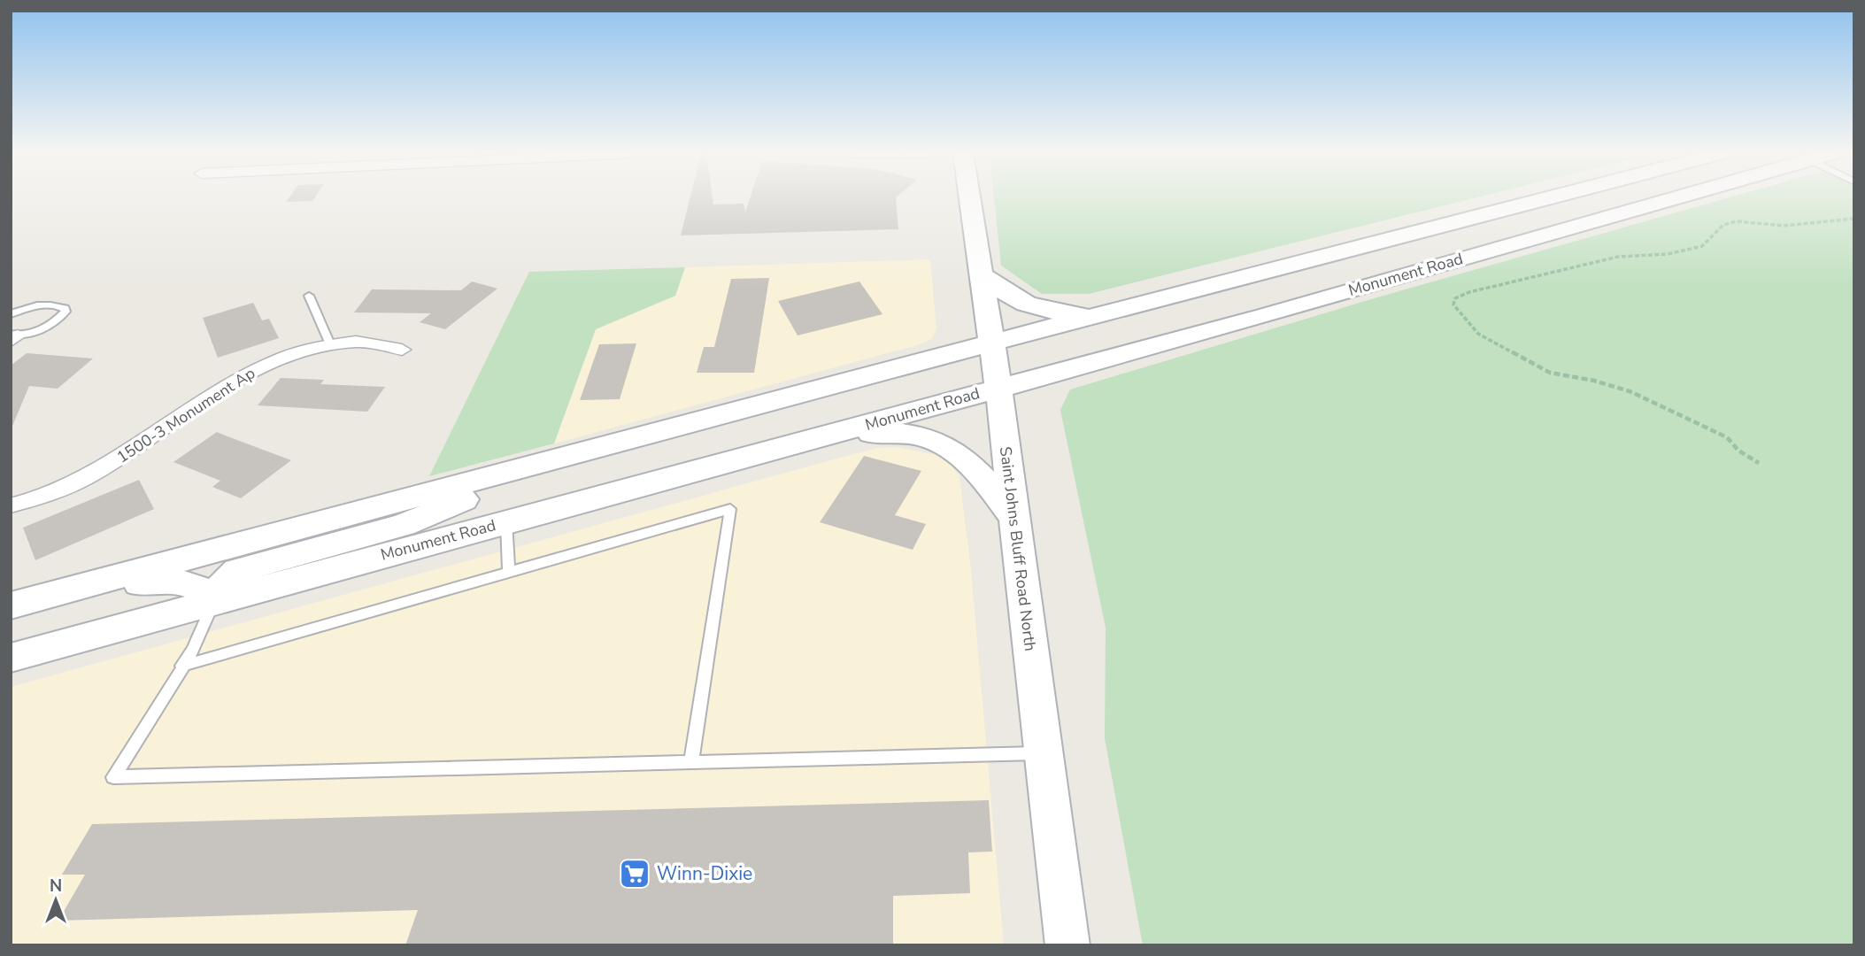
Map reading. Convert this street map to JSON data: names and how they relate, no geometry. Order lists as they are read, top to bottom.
{
  "streets": {
    "main road": ["Monument Road", "Saint Johns Bluff Road North"],
    "street": ["1500-3 Monument Ap"]
  },
  "crossings": [
    ["Monument Road", "Saint Johns Bluff Road North"]
  ],
  "places": {
    "supermarket": ["Winn-Dixie"]
  },
  "north": "top"
}
